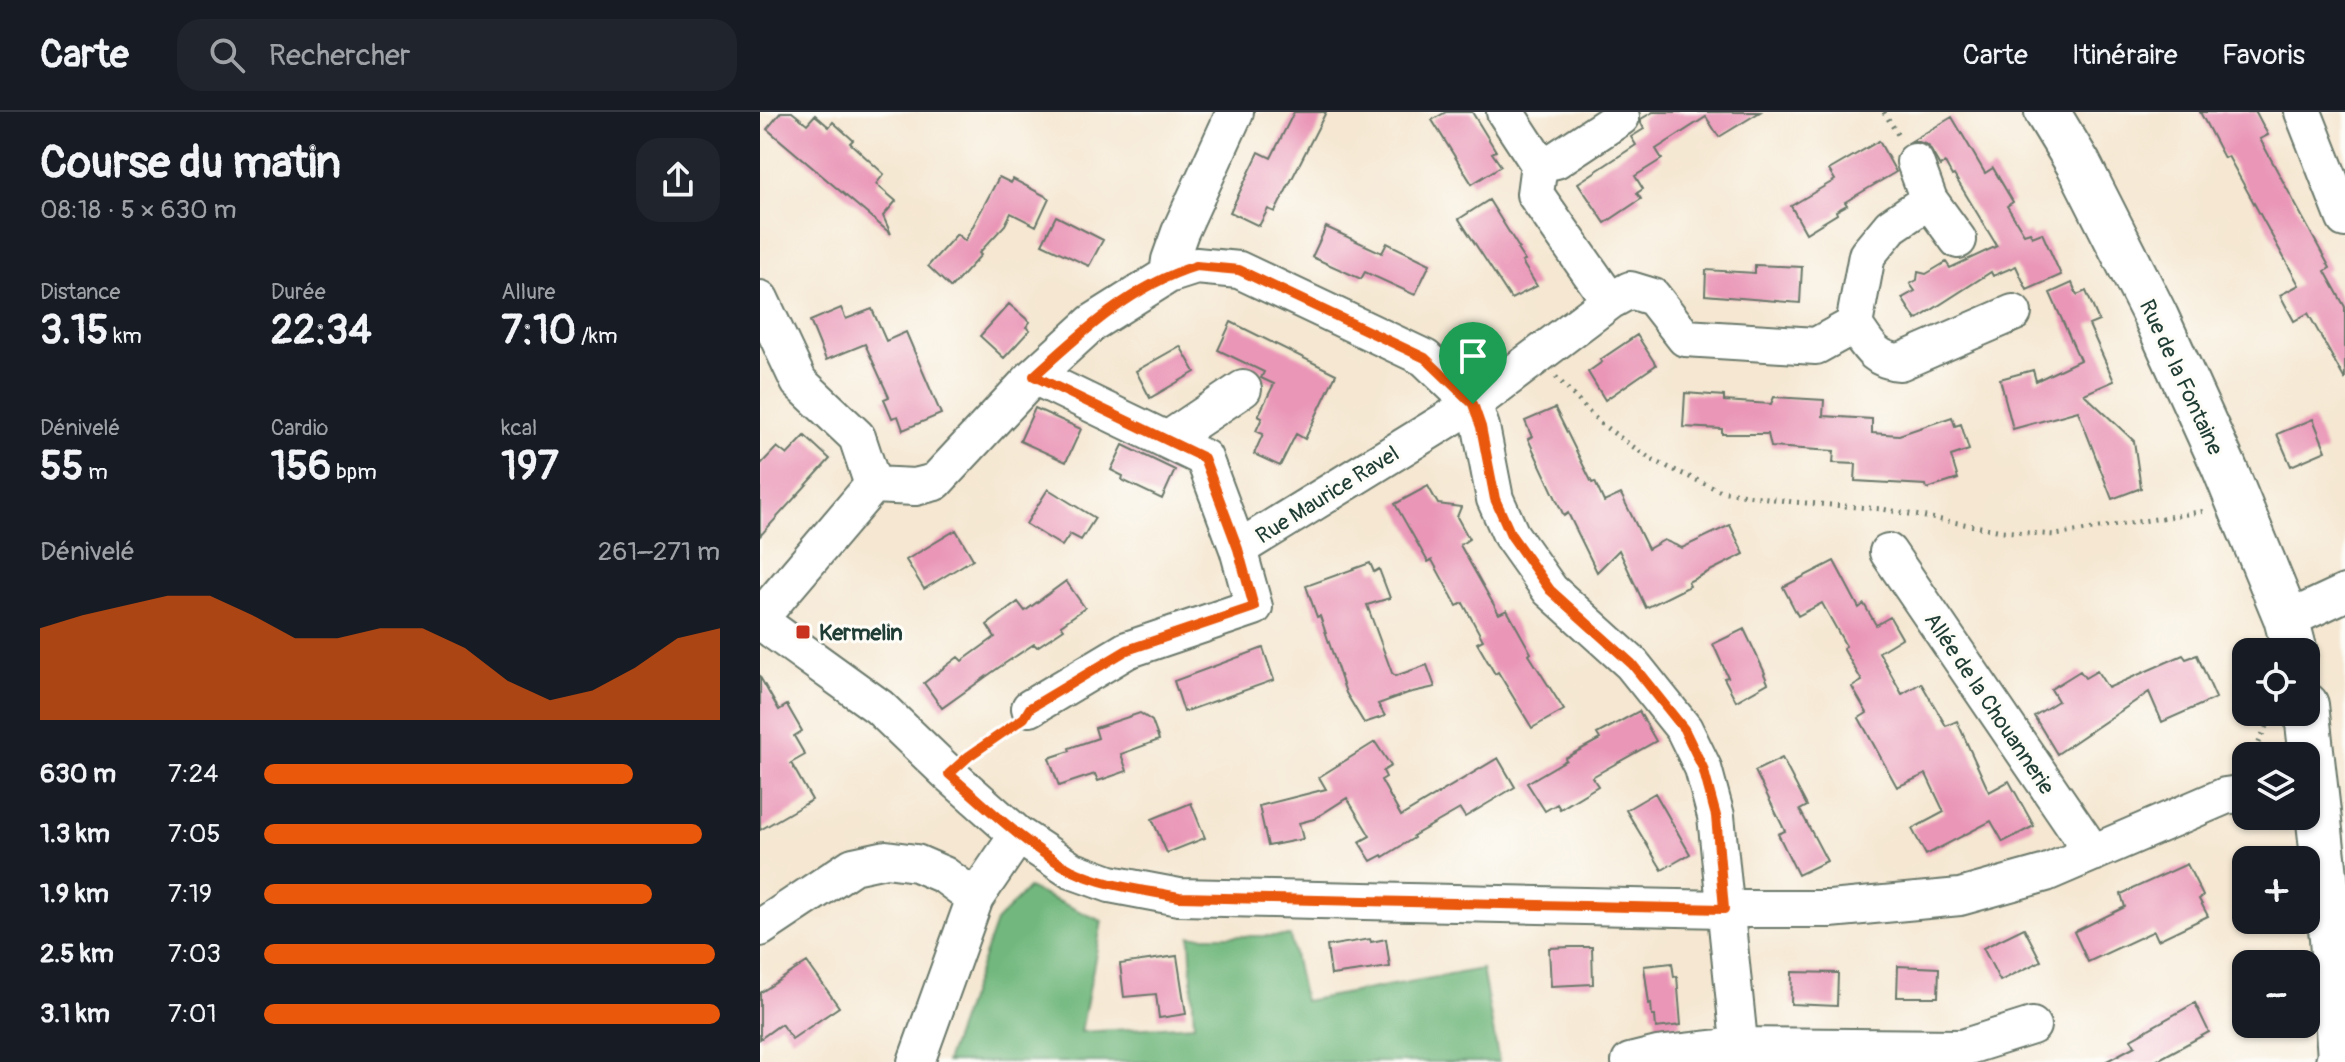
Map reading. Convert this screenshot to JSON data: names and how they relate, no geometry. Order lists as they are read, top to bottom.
{
  "streets": {
    "main road": ["Rue de la Fontaine"],
    "street": ["Rue Maurice Ravel", "Allée de la Chouannerie"]
  },
  "places": {
    "transit": ["Kermelin"]
  },
  "page": {
    "header": "Carte",
    "search": "Rechercher",
    "nav": ["Carte", "Itinéraire", "Favoris"],
    "heading": ["Course du matin", "08:18 · 5 × 630 m"],
    "stats": [
      ["Distance", "3.15 km"],
      ["Durée", "22:34"],
      ["Allure", "7:10 /km"],
      ["Dénivelé", "55 m"],
      ["Cardio", "156 bpm"],
      ["kcal", "197"]
    ],
    "chart": ["Dénivelé", "261–271 m"],
    "map_buttons": ["+", "−"],
    "list": [
      {
        "name": "630 m",
        "note": "7:24"
      },
      {
        "name": "1.3 km",
        "note": "7:05"
      },
      {
        "name": "1.9 km",
        "note": "7:19"
      },
      {
        "name": "2.5 km",
        "note": "7:03"
      },
      {
        "name": "3.1 km",
        "note": "7:01"
      }
    ]
  }
}
